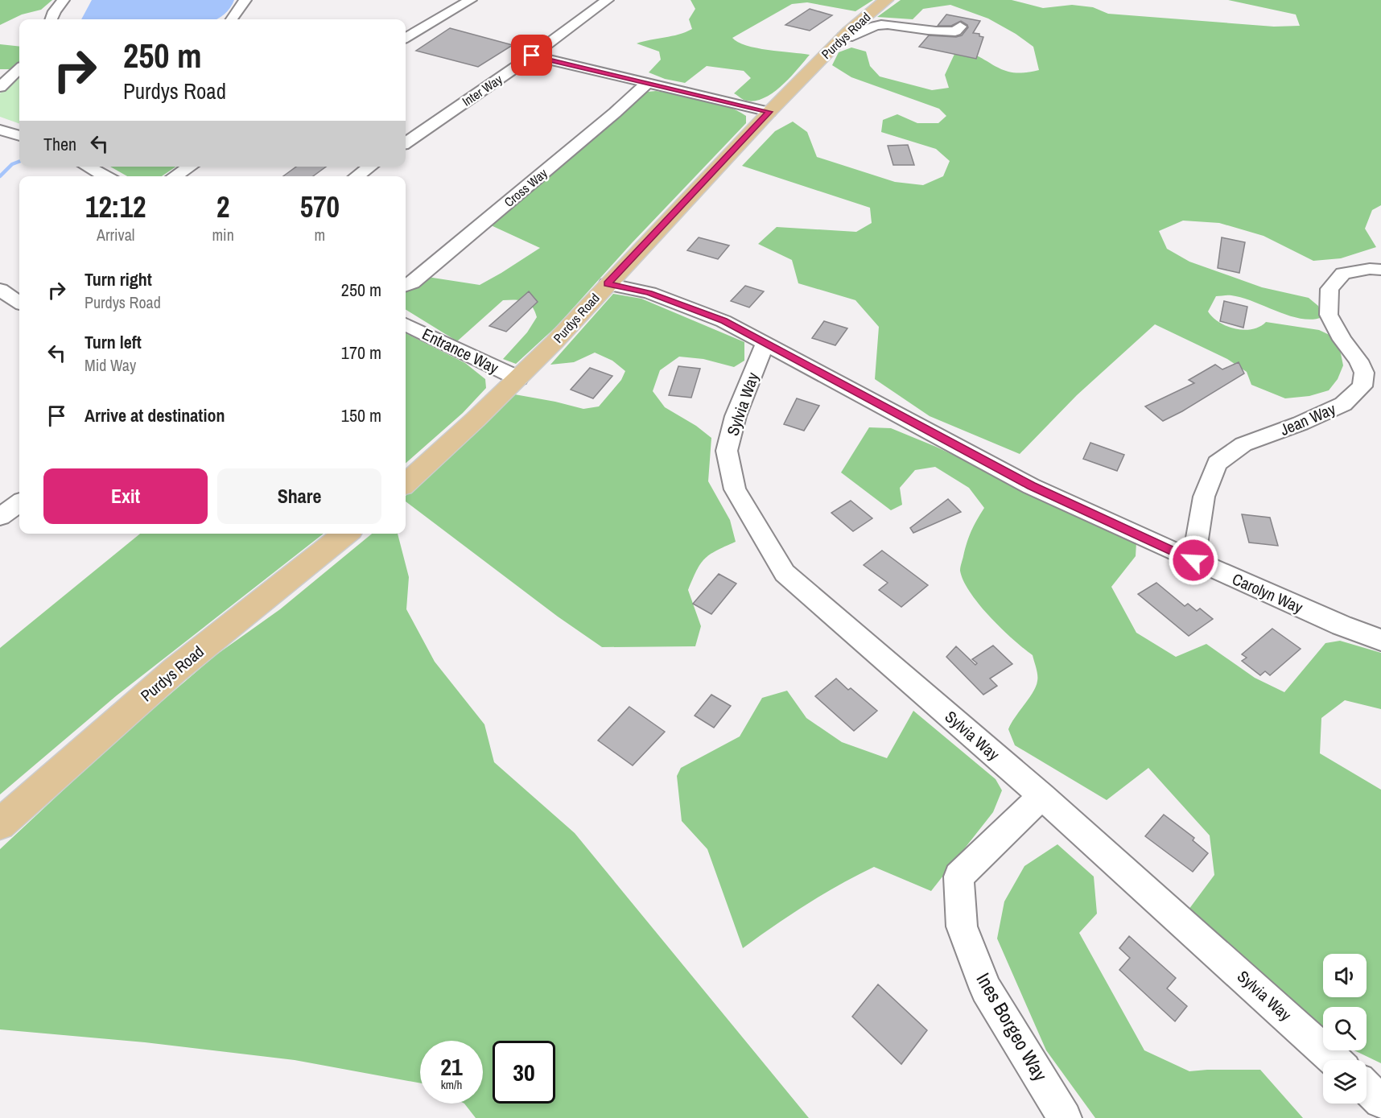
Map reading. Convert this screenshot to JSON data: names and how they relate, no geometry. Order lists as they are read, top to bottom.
{
  "streets": {
    "main road": ["Purdys Road"],
    "street": [
      "Inter Way",
      "Cross Way",
      "Entrance Way",
      "Sylvia Way",
      "Jean Way",
      "Carolyn Way",
      "Ines Borgeo Way"
    ]
  },
  "crossings": [
    ["Purdys Road", "Entrance Way"],
    ["Purdys Road", "Carolyn Way"],
    ["Sylvia Way", "Carolyn Way"],
    ["Sylvia Way", "Ines Borgeo Way"],
    ["Jean Way", "Carolyn Way"]
  ],
  "page": {
    "turn": ["250 m", "Purdys Road"],
    "then": "Then",
    "eta": [
      "12:12",
      "Arrival",
      "2",
      "min",
      "570",
      "m"
    ],
    "list": [
      {
        "name": "Turn right",
        "note": "Purdys Road",
        "value": "250 m"
      },
      {
        "name": "Turn left",
        "note": "Mid Way",
        "value": "170 m"
      },
      {
        "name": "Arrive at destination",
        "value": "150 m"
      }
    ],
    "buttons": ["Exit", "Share"],
    "speed": "21 km/h",
    "limit": "30"
  }
}
